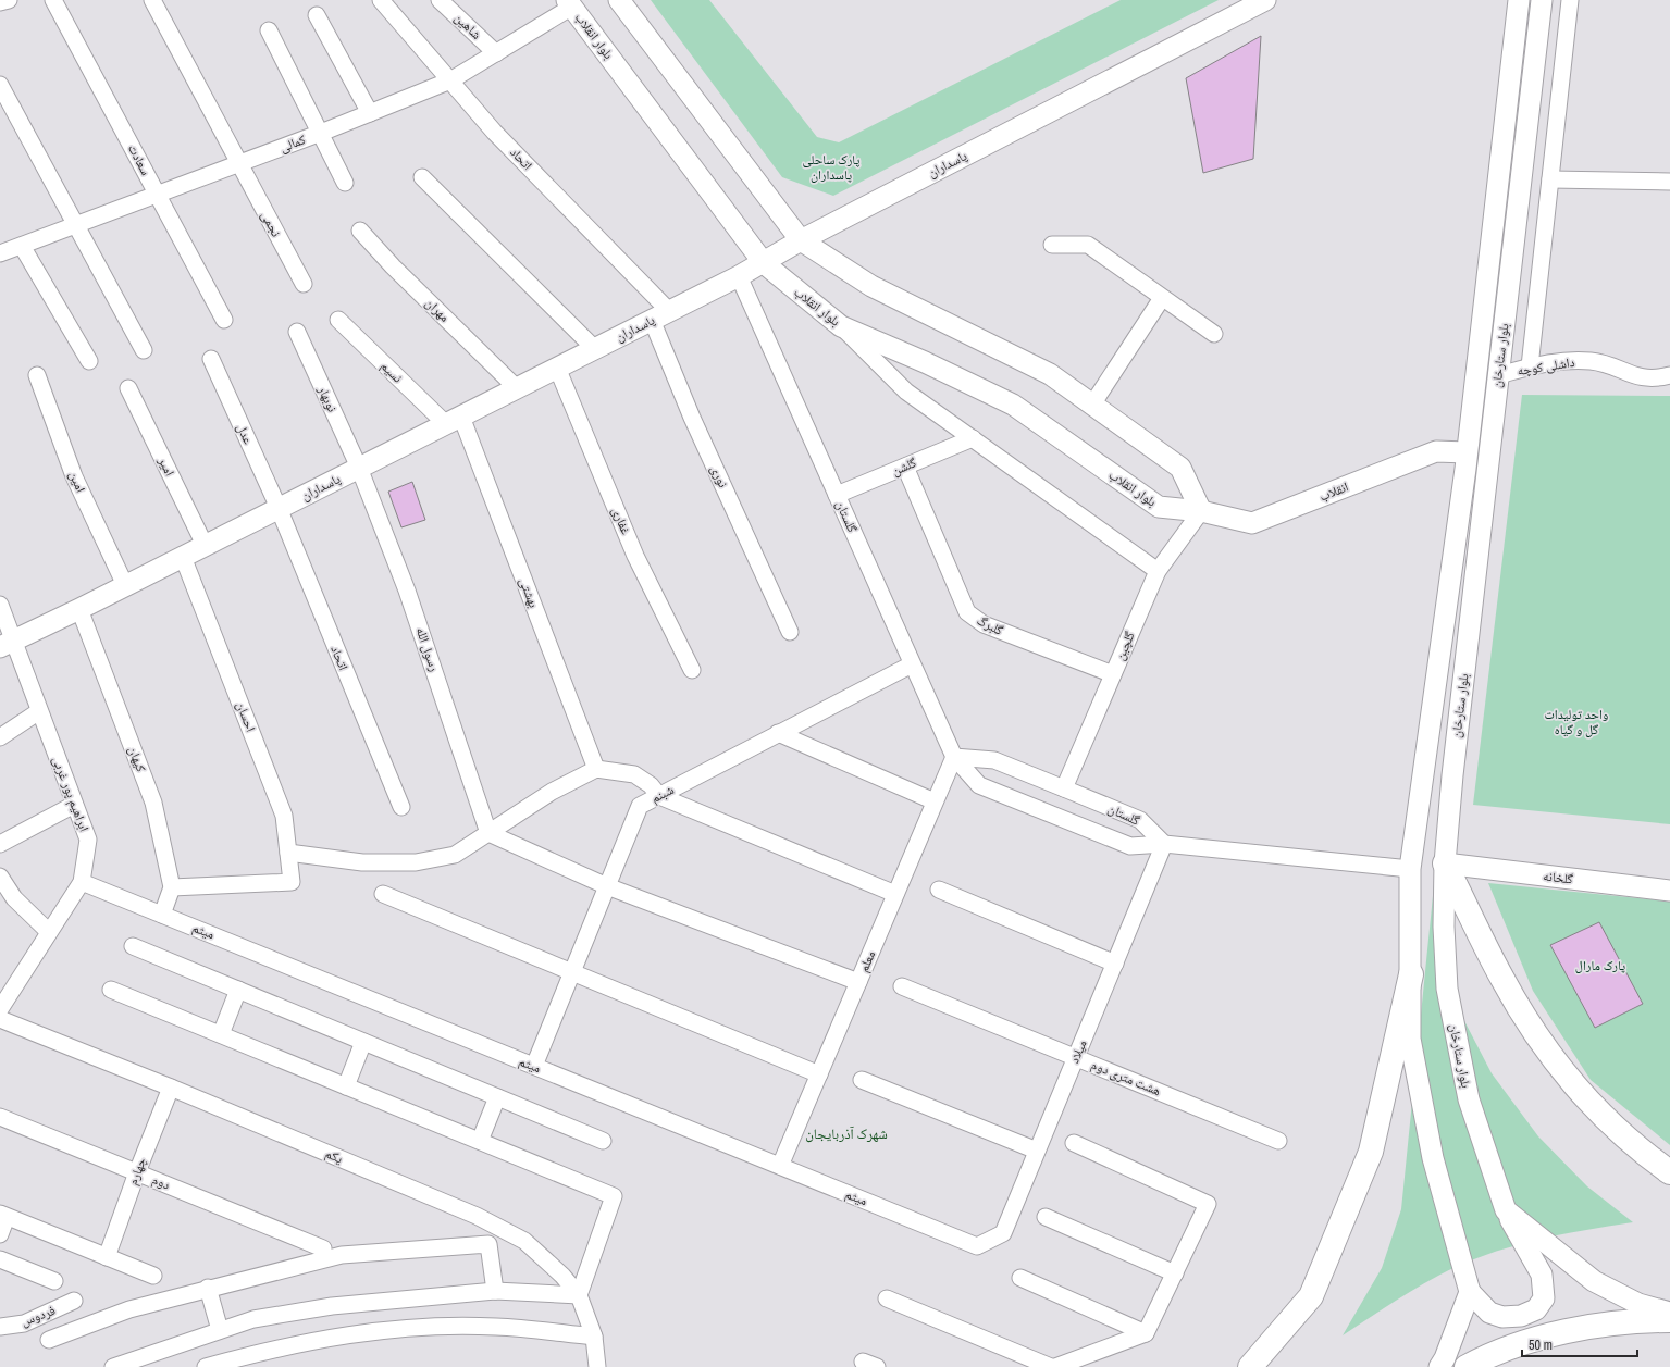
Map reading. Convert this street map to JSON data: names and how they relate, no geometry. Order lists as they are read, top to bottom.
{
  "streets": {
    "main road": [
      "بلوار انقلاب",
      "پاسداران",
      "بلوار ستارخان",
      "انقلاب",
      "گلخانه"
    ],
    "street": [
      "شاهین",
      "کمالی",
      "اتحاد",
      "سعادت",
      "نجمی",
      "مهران",
      "داشلی کوچه",
      "نسیم",
      "نوبهار",
      "عدل",
      "امیر",
      "گلشن",
      "نوری",
      "امین",
      "گلستان",
      "غفاری",
      "بهشتی",
      "گلبرگ",
      "گلچین",
      "رسول الله",
      "احسان",
      "کیهان",
      "ابراهیم پور غربی",
      "شبنم",
      "میثم",
      "معلم",
      "میلاد",
      "هشت متری دوم",
      "یکم",
      "چهارم",
      "دوم",
      "فردوس"
    ]
  },
  "crossings": [
    ["شاهین", "کمالی"],
    ["بلوار انقلاب", "کمالی"],
    ["بلوار انقلاب", "پاسداران"],
    ["بلوار انقلاب", "انقلاب"],
    ["بلوار انقلاب", "گلچین"],
    ["کمالی", "اتحاد"],
    ["کمالی", "سعادت"],
    ["کمالی", "نجمی"],
    ["اتحاد", "پاسداران"],
    ["اتحاد", "عدل"],
    ["اتحاد", "نوری"],
    ["پاسداران", "مهران"],
    ["پاسداران", "نسیم"],
    ["پاسداران", "نوبهار"],
    ["پاسداران", "عدل"],
    ["پاسداران", "امیر"],
    ["پاسداران", "نوری"],
    ["پاسداران", "امین"],
    ["پاسداران", "گلستان"],
    ["پاسداران", "غفاری"],
    ["پاسداران", "بهشتی"],
    ["پاسداران", "رسول الله"],
    ["پاسداران", "احسان"],
    ["پاسداران", "کیهان"],
    ["پاسداران", "ابراهیم پور غربی"],
    ["بلوار ستارخان", "داشلی کوچه"],
    ["بلوار ستارخان", "انقلاب"],
    ["بلوار ستارخان", "گلخانه"],
    ["نسیم", "بهشتی"],
    ["نوبهار", "رسول الله"],
    ["گلشن", "گلستان"],
    ["گلشن", "گلبرگ"],
    ["انقلاب", "گلچین"],
    ["گلستان", "گلچین"],
    ["گلستان", "شبنم"],
    ["گلستان", "معلم"],
    ["گلستان", "میلاد"],
    ["گلبرگ", "گلچین"],
    ["احسان", "کیهان"],
    ["ابراهیم پور غربی", "میثم"],
    ["شبنم", "میثم"],
    ["میثم", "معلم"],
    ["میثم", "میلاد"],
    ["میلاد", "هشت متری دوم"],
    ["یکم", "چهارم"],
    ["چهارم", "دوم"]
  ],
  "districts": ["شهرک آذربایجان"],
  "parks": ["پارک ساحلی پاسداران", "واحد تولیدات گل و گیاه", "پارک مارال"],
  "scale_bar": "50 m"
}
